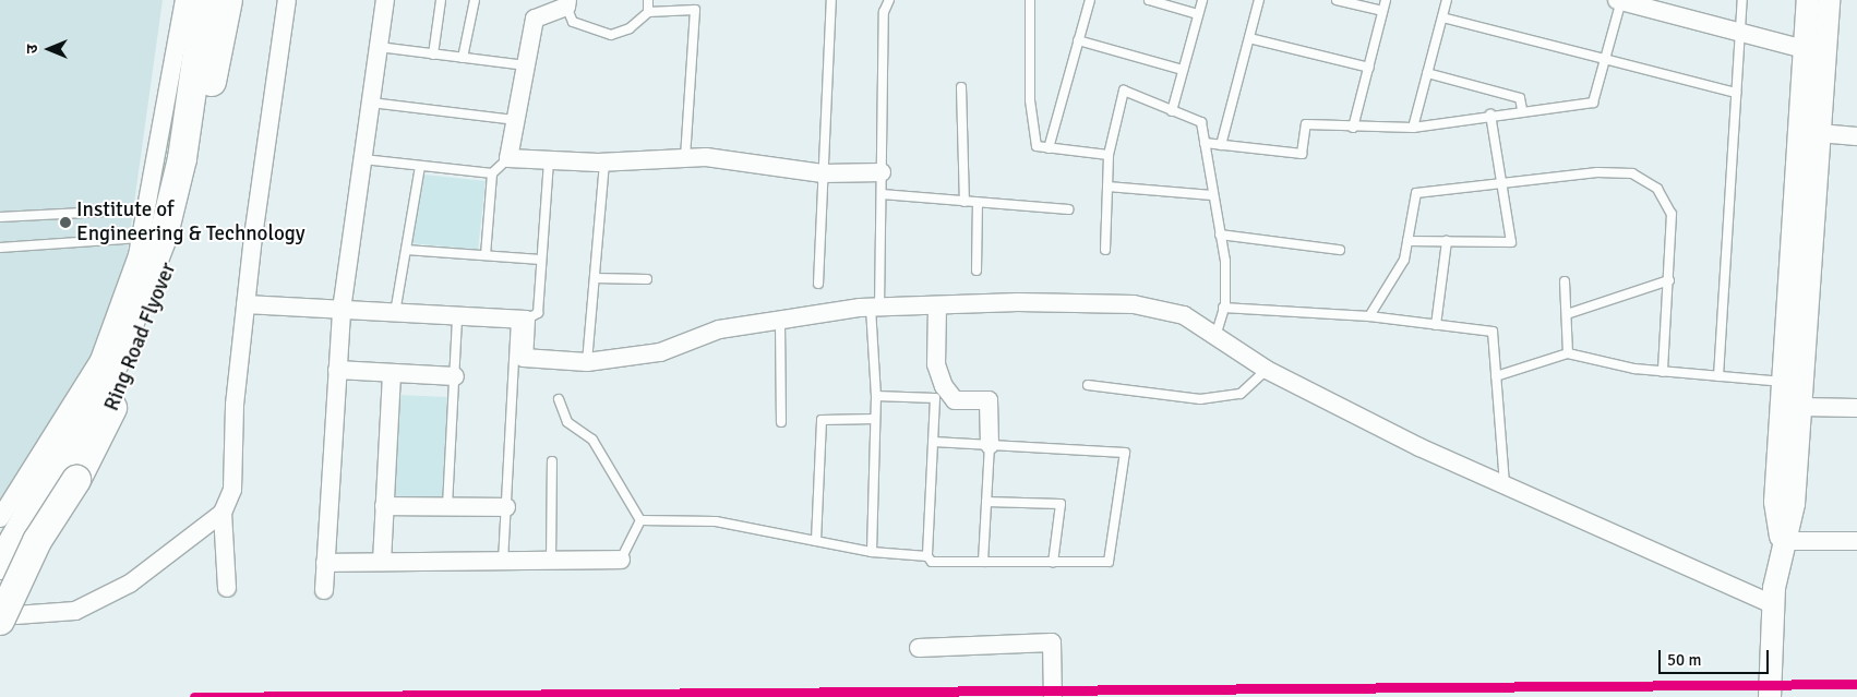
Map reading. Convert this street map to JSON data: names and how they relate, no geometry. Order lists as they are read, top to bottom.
{
  "streets": {
    "highway": ["Ring Road Flyover"]
  },
  "places": ["Institute of Engineering & Technology"],
  "scale_bar": "50 m",
  "north": "left"
}
